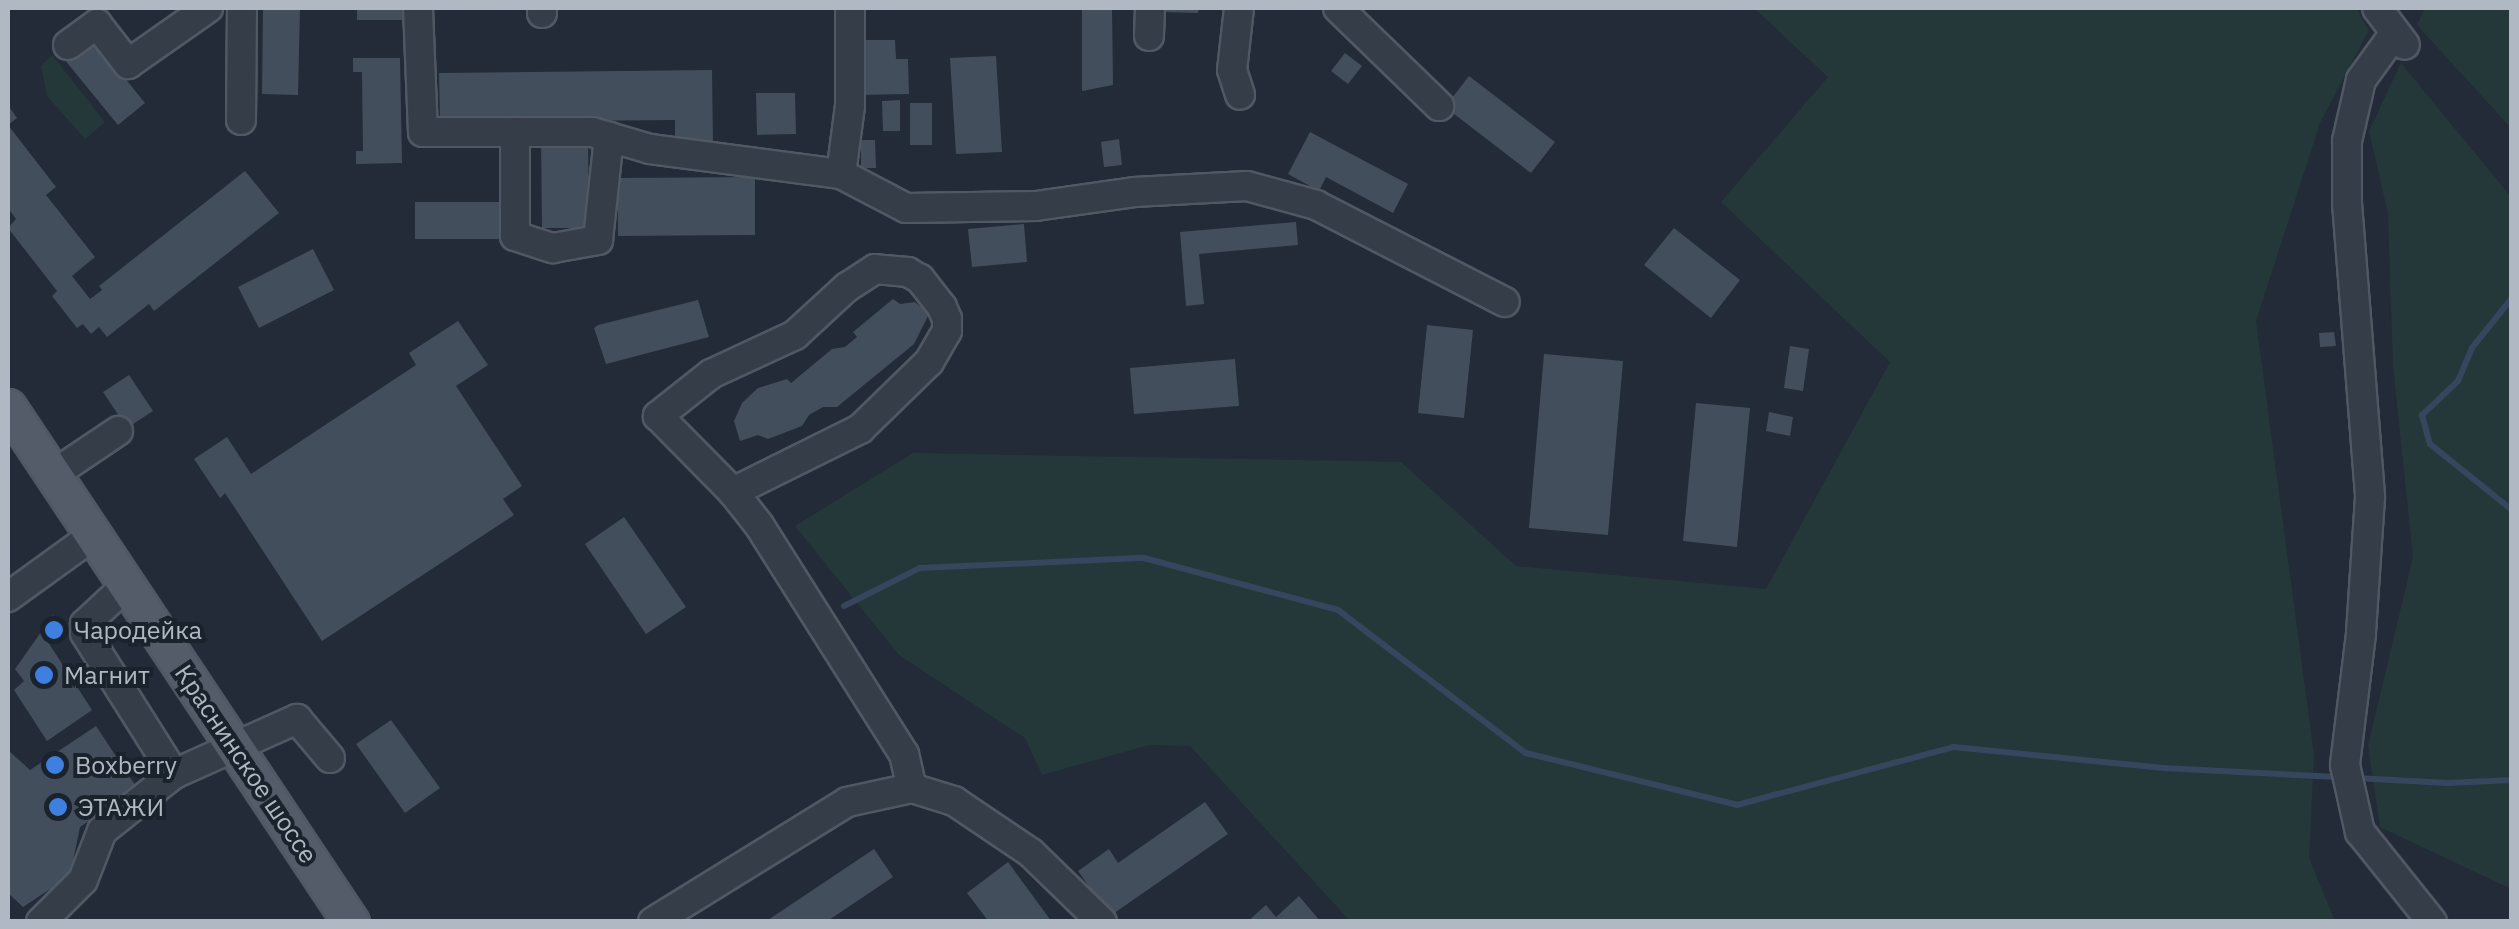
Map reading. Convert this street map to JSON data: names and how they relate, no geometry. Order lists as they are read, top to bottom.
{
  "streets": {
    "main road": ["Краснинское шоссе"]
  },
  "places": [
    "Чародейка",
    "Магнит",
    "Boxberry",
    "ЭТАЖИ"
  ]
}
